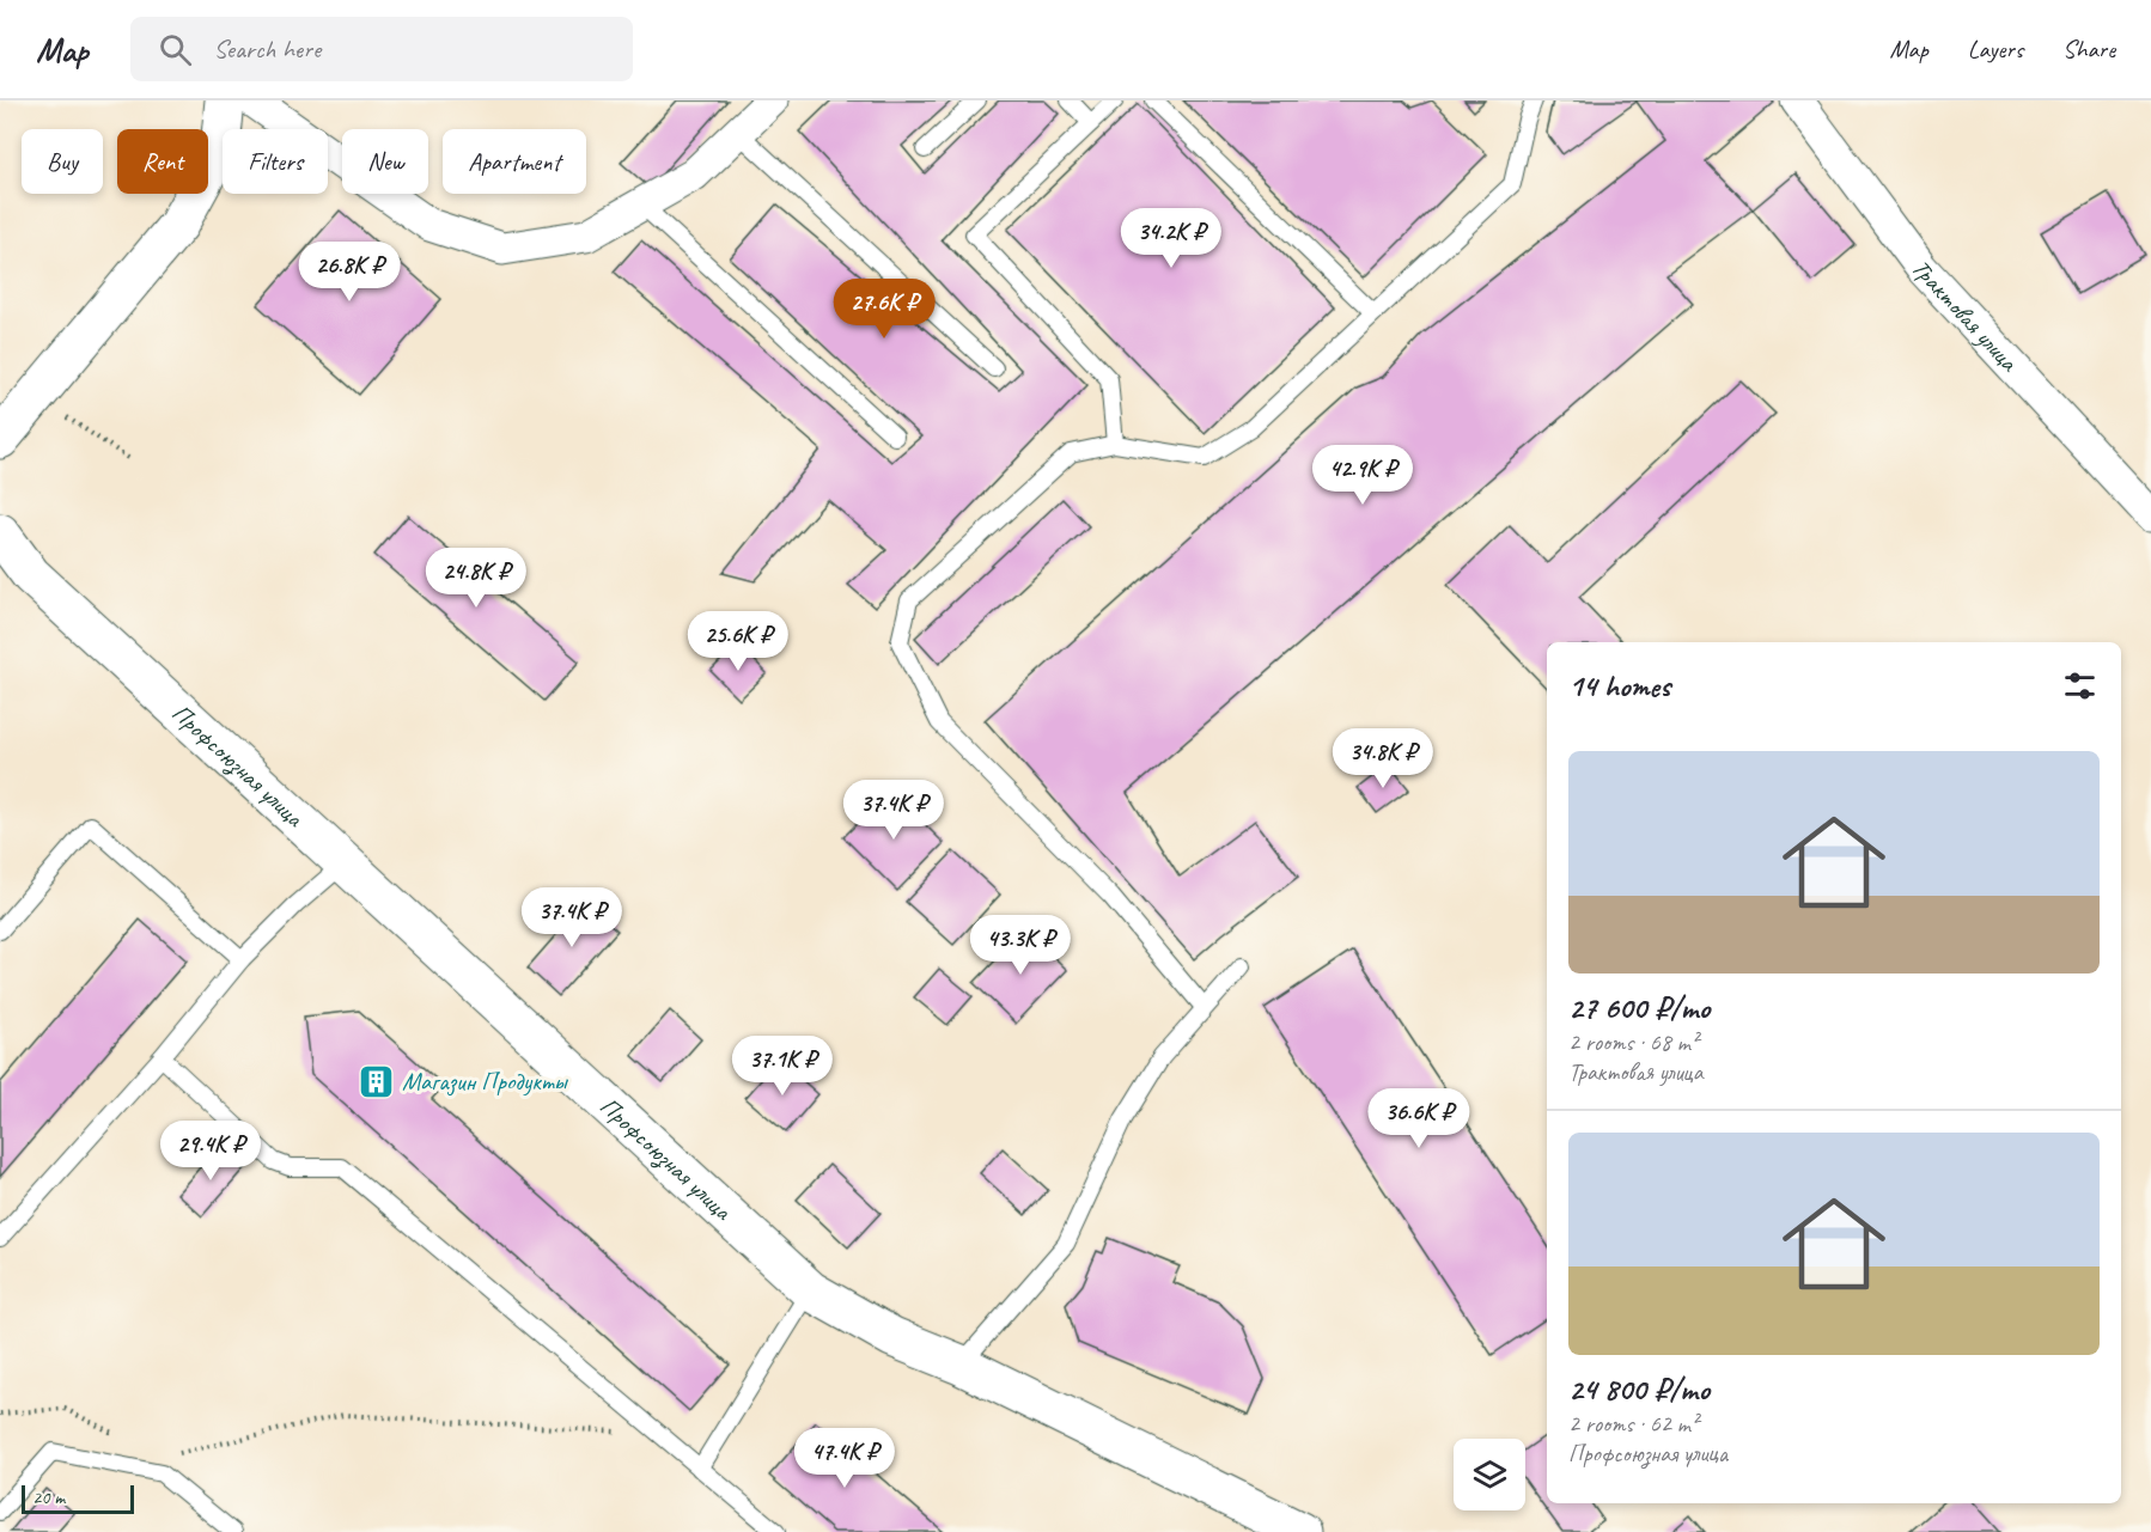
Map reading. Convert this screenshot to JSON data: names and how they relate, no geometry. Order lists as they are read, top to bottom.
{
  "streets": {
    "main road": ["Профсоюзная улица"],
    "street": ["Трактовая улица"]
  },
  "places": {
    "building": ["Магазин Продукты"]
  },
  "scale_bar": "20 m",
  "page": {
    "header": "Map",
    "search": "Search here",
    "nav": ["Map", "Layers", "Share"],
    "chip": [
      "Buy",
      "Rent",
      "Filters",
      "New",
      "Apartment"
    ],
    "price": [
      "34.2K ₽",
      "26.8K ₽",
      "27.6K ₽",
      "42.9K ₽",
      "24.8K ₽",
      "25.6K ₽",
      "34.8K ₽",
      "37.4K ₽",
      "37.4K ₽",
      "43.3K ₽",
      "37.1K ₽",
      "36.6K ₽",
      "29.4K ₽",
      "47.4K ₽"
    ],
    "heading": "14 homes",
    "list": [
      {
        "name": "27 600 ₽/mo",
        "note": "2 rooms · 68 m² · Трактовая улица"
      },
      {
        "name": "24 800 ₽/mo",
        "note": "2 rooms · 62 m² · Профсоюзная улица"
      }
    ],
    "scale": "20 m"
  }
}
